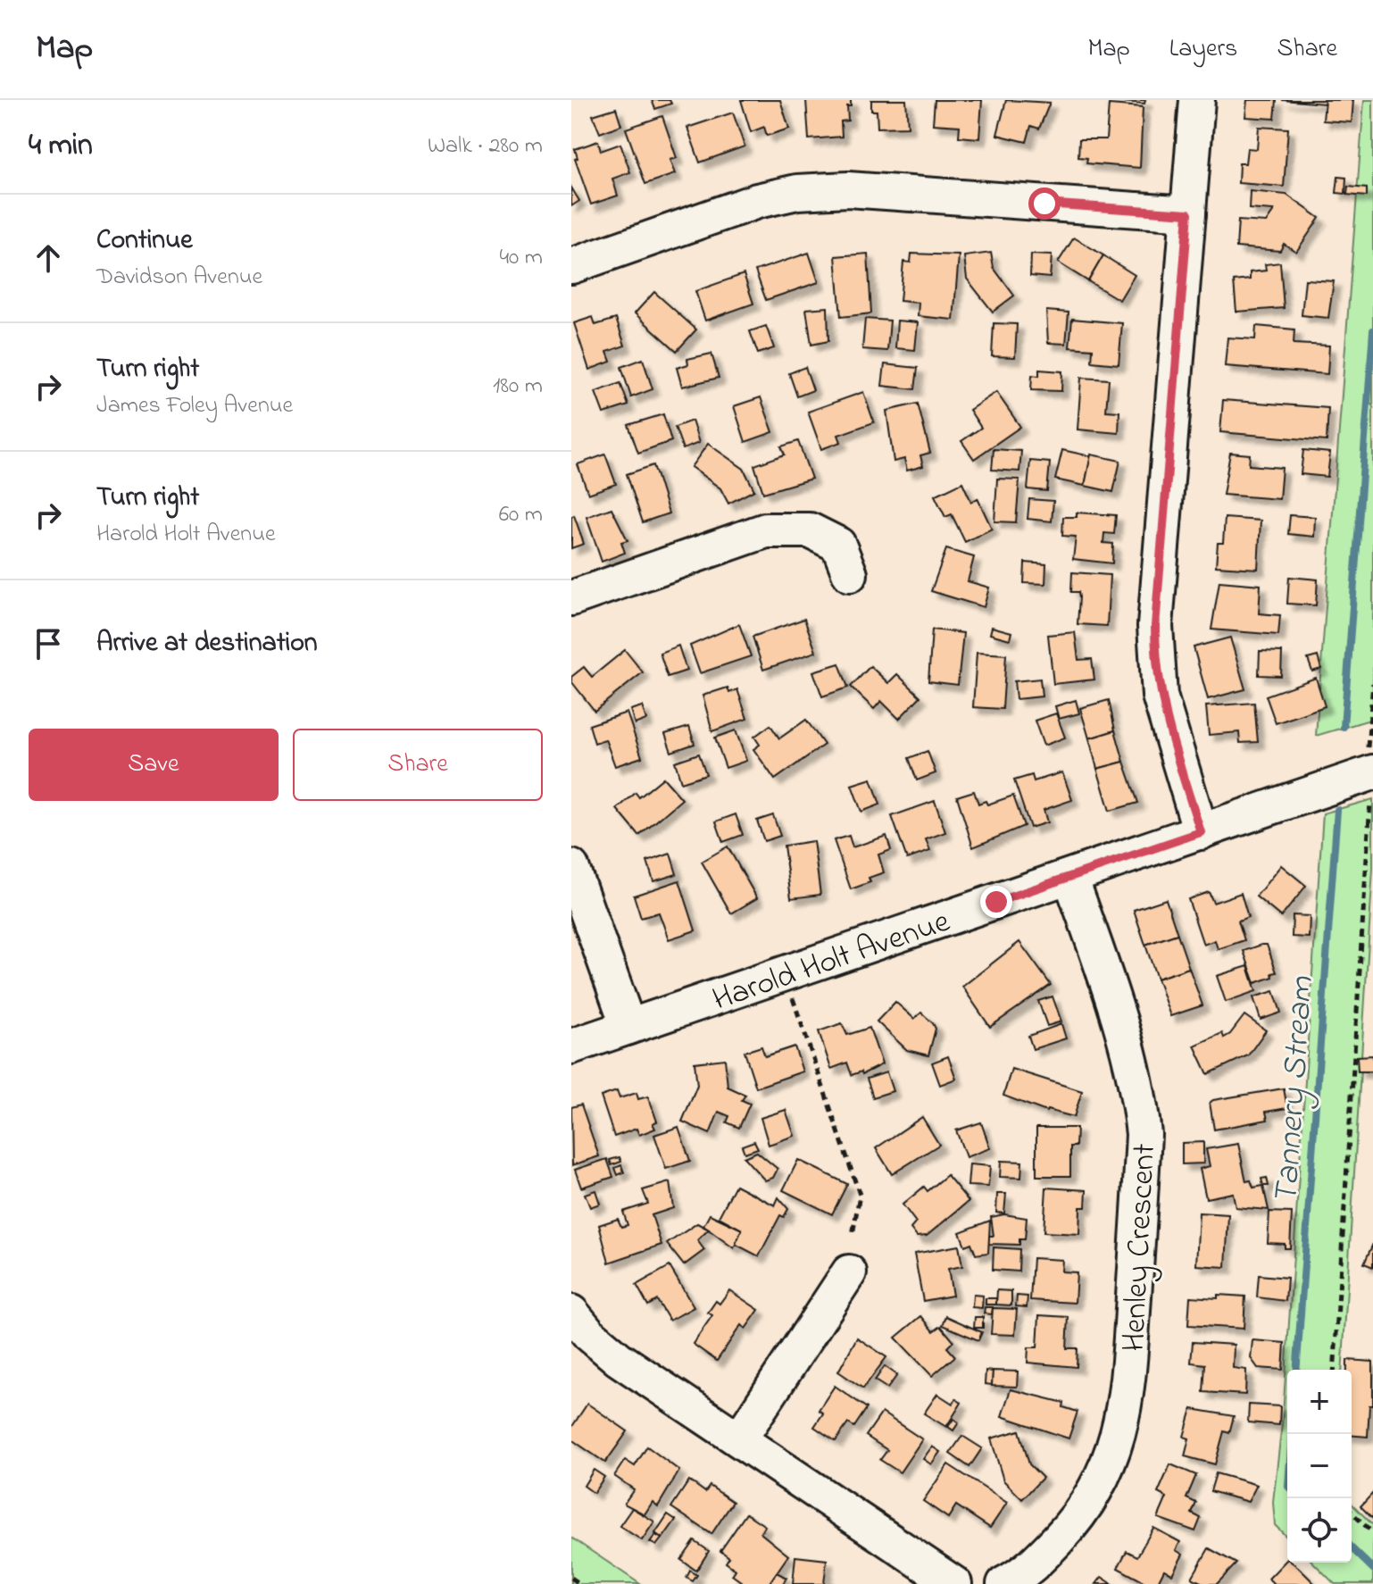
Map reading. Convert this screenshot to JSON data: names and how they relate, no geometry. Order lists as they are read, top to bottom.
{
  "streets": {
    "street": ["Harold Holt Avenue", "Henley Crescent"]
  },
  "crossings": [
    ["Harold Holt Avenue", "Henley Crescent"]
  ],
  "water": ["Tannery Stream"],
  "page": {
    "header": "Map",
    "nav": ["Map", "Layers", "Share"],
    "heading": ["4 min", "Walk · 280 m"],
    "list": [
      ["Continue", "Davidson Avenue", "40 m"],
      ["Turn right", "James Foley Avenue", "180 m"],
      ["Turn right", "Harold Holt Avenue", "60 m"],
      "Arrive at destination"
    ],
    "buttons": ["Save", "Share"],
    "map_buttons": ["+", "−"]
  }
}
